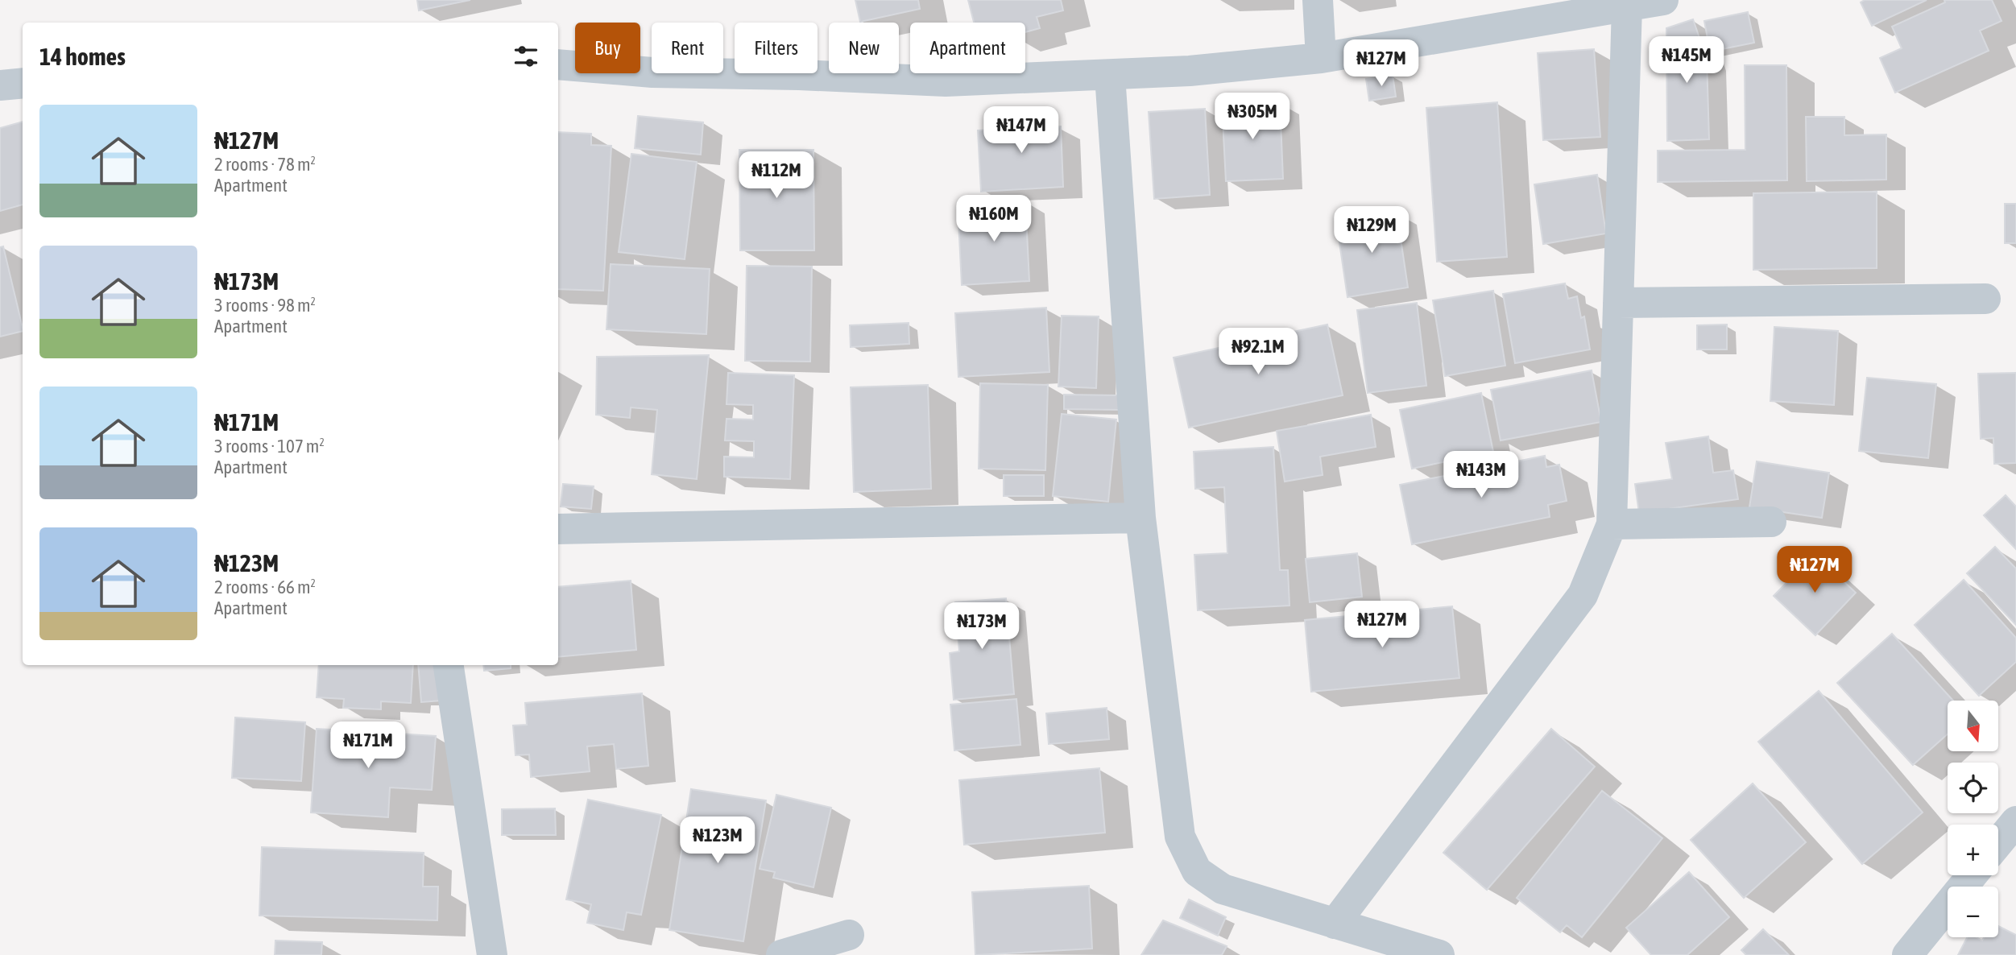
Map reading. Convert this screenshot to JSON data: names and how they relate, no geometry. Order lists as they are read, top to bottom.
{
  "north": "bottom",
  "page": {
    "chip": [
      "Buy",
      "Rent",
      "Filters",
      "New",
      "Apartment"
    ],
    "heading": "14 homes",
    "price": [
      "₦145M",
      "₦127M",
      "₦305M",
      "₦147M",
      "₦112M",
      "₦160M",
      "₦129M",
      "₦92.1M",
      "₦143M",
      "₦127M",
      "₦127M",
      "₦173M",
      "₦171M",
      "₦123M"
    ],
    "list": [
      {
        "name": "₦127M",
        "note": "2 rooms · 78 m² · Apartment"
      },
      {
        "name": "₦173M",
        "note": "3 rooms · 98 m² · Apartment"
      },
      {
        "name": "₦171M",
        "note": "3 rooms · 107 m² · Apartment"
      },
      {
        "name": "₦123M",
        "note": "2 rooms · 66 m² · Apartment"
      }
    ],
    "map_buttons": ["+", "−"]
  }
}
